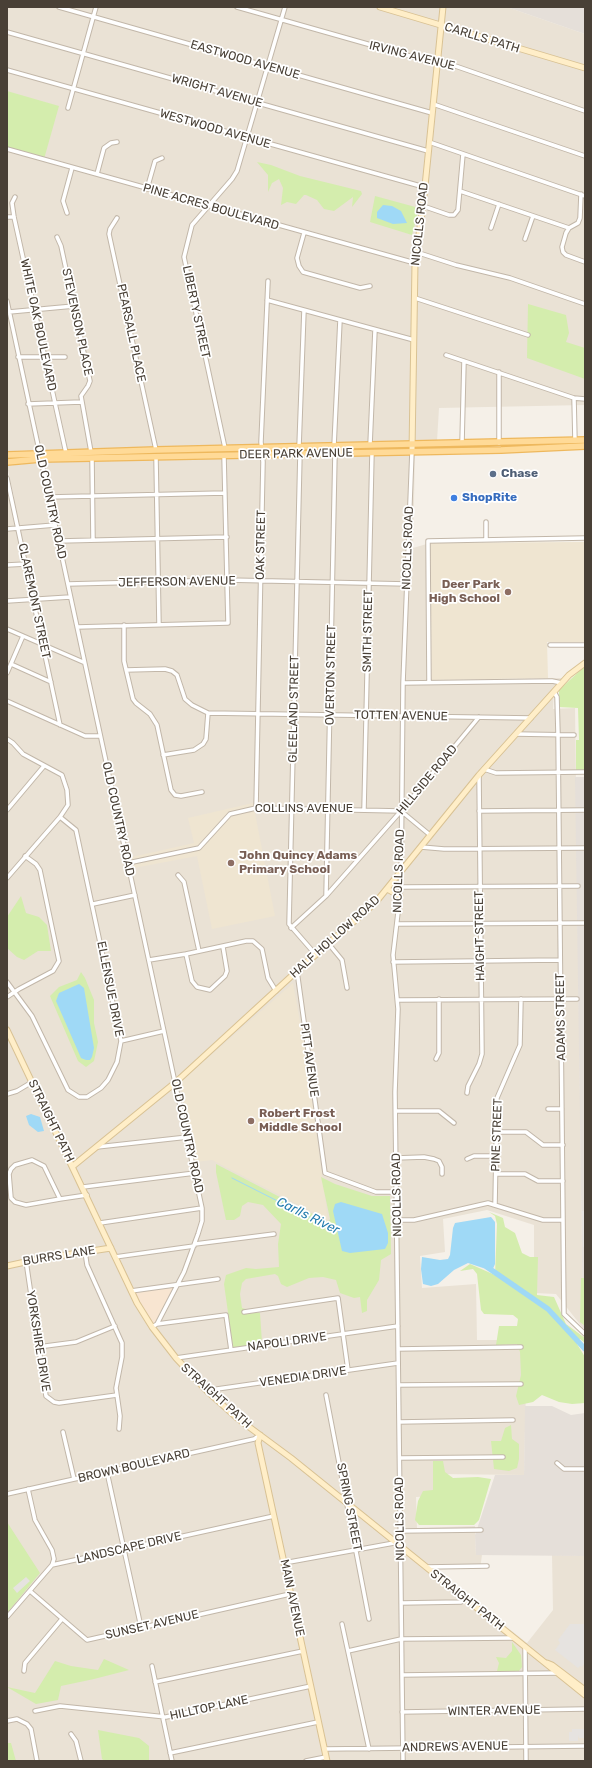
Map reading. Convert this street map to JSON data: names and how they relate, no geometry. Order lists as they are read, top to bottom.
{
  "streets": {
    "main road": ["DEER PARK AVENUE"],
    "street": [
      "CARLLS PATH",
      "IRVING AVENUE",
      "EASTWOOD AVENUE",
      "WRIGHT AVENUE",
      "WESTWOOD AVENUE",
      "PINE ACRES BOULEVARD",
      "NICOLLS ROAD",
      "LIBERTY STREET",
      "STEVENSON PLACE",
      "WHITE OAK BOULEVARD",
      "PEARSALL PLACE",
      "OLD COUNTRY ROAD",
      "OAK STREET",
      "JEFFERSON AVENUE",
      "CLAREMONT STREET",
      "SMITH STREET",
      "OVERTON STREET",
      "GLEELAND STREET",
      "TOTTEN AVENUE",
      "HILLSIDE ROAD",
      "COLLINS AVENUE",
      "HAIGHT STREET",
      "HALF HOLLOW ROAD",
      "ELLENSUE DRIVE",
      "ADAMS STREET",
      "PITT AVENUE",
      "STRAIGHT PATH",
      "PINE STREET",
      "BURRS LANE",
      "YORKSHIRE DRIVE",
      "NAPOLI DRIVE",
      "VENEDIA DRIVE",
      "BROWN BOULEVARD",
      "SPRING STREET",
      "LANDSCAPE DRIVE",
      "MAIN AVENUE",
      "SUNSET AVENUE",
      "HILLTOP LANE",
      "WINTER AVENUE",
      "ANDREWS AVENUE"
    ]
  },
  "crossings": [
    ["CARLLS PATH", "NICOLLS ROAD"],
    ["IRVING AVENUE", "NICOLLS ROAD"],
    ["IRVING AVENUE", "LIBERTY STREET"],
    ["EASTWOOD AVENUE", "NICOLLS ROAD"],
    ["EASTWOOD AVENUE", "LIBERTY STREET"],
    ["WRIGHT AVENUE", "NICOLLS ROAD"],
    ["WRIGHT AVENUE", "LIBERTY STREET"],
    ["WESTWOOD AVENUE", "NICOLLS ROAD"],
    ["WESTWOOD AVENUE", "LIBERTY STREET"],
    ["PINE ACRES BOULEVARD", "NICOLLS ROAD"],
    ["PINE ACRES BOULEVARD", "LIBERTY STREET"],
    ["NICOLLS ROAD", "DEER PARK AVENUE"],
    ["NICOLLS ROAD", "JEFFERSON AVENUE"],
    ["NICOLLS ROAD", "TOTTEN AVENUE"],
    ["NICOLLS ROAD", "HILLSIDE ROAD"],
    ["NICOLLS ROAD", "COLLINS AVENUE"],
    ["NICOLLS ROAD", "HALF HOLLOW ROAD"],
    ["NICOLLS ROAD", "PITT AVENUE"],
    ["NICOLLS ROAD", "STRAIGHT PATH"],
    ["NICOLLS ROAD", "NAPOLI DRIVE"],
    ["NICOLLS ROAD", "VENEDIA DRIVE"],
    ["NICOLLS ROAD", "WINTER AVENUE"],
    ["NICOLLS ROAD", "ANDREWS AVENUE"],
    ["LIBERTY STREET", "DEER PARK AVENUE"],
    ["WHITE OAK BOULEVARD", "DEER PARK AVENUE"],
    ["PEARSALL PLACE", "DEER PARK AVENUE"],
    ["DEER PARK AVENUE", "OLD COUNTRY ROAD"],
    ["DEER PARK AVENUE", "OAK STREET"],
    ["DEER PARK AVENUE", "SMITH STREET"],
    ["DEER PARK AVENUE", "OVERTON STREET"],
    ["DEER PARK AVENUE", "GLEELAND STREET"],
    ["OLD COUNTRY ROAD", "JEFFERSON AVENUE"],
    ["OLD COUNTRY ROAD", "COLLINS AVENUE"],
    ["OLD COUNTRY ROAD", "HALF HOLLOW ROAD"],
    ["OLD COUNTRY ROAD", "STRAIGHT PATH"],
    ["OAK STREET", "JEFFERSON AVENUE"],
    ["OAK STREET", "TOTTEN AVENUE"],
    ["OAK STREET", "COLLINS AVENUE"],
    ["JEFFERSON AVENUE", "SMITH STREET"],
    ["JEFFERSON AVENUE", "OVERTON STREET"],
    ["JEFFERSON AVENUE", "GLEELAND STREET"],
    ["SMITH STREET", "TOTTEN AVENUE"],
    ["SMITH STREET", "COLLINS AVENUE"],
    ["OVERTON STREET", "TOTTEN AVENUE"],
    ["OVERTON STREET", "HILLSIDE ROAD"],
    ["OVERTON STREET", "COLLINS AVENUE"],
    ["GLEELAND STREET", "TOTTEN AVENUE"],
    ["GLEELAND STREET", "HILLSIDE ROAD"],
    ["GLEELAND STREET", "COLLINS AVENUE"],
    ["TOTTEN AVENUE", "HILLSIDE ROAD"],
    ["TOTTEN AVENUE", "HALF HOLLOW ROAD"],
    ["HILLSIDE ROAD", "COLLINS AVENUE"],
    ["HAIGHT STREET", "HALF HOLLOW ROAD"],
    ["HALF HOLLOW ROAD", "ADAMS STREET"],
    ["HALF HOLLOW ROAD", "PITT AVENUE"],
    ["HALF HOLLOW ROAD", "STRAIGHT PATH"],
    ["STRAIGHT PATH", "BURRS LANE"],
    ["STRAIGHT PATH", "NAPOLI DRIVE"],
    ["STRAIGHT PATH", "VENEDIA DRIVE"],
    ["STRAIGHT PATH", "BROWN BOULEVARD"],
    ["STRAIGHT PATH", "SPRING STREET"],
    ["STRAIGHT PATH", "MAIN AVENUE"],
    ["BURRS LANE", "YORKSHIRE DRIVE"],
    ["BROWN BOULEVARD", "MAIN AVENUE"],
    ["LANDSCAPE DRIVE", "MAIN AVENUE"],
    ["MAIN AVENUE", "SUNSET AVENUE"],
    ["MAIN AVENUE", "HILLTOP LANE"],
    ["MAIN AVENUE", "ANDREWS AVENUE"]
  ],
  "water": ["Carlls River"],
  "places": [
    "Chase",
    "ShopRite",
    "Deer Park High School",
    "John Quincy Adams Primary School",
    "Robert Frost Middle School"
  ]
}
